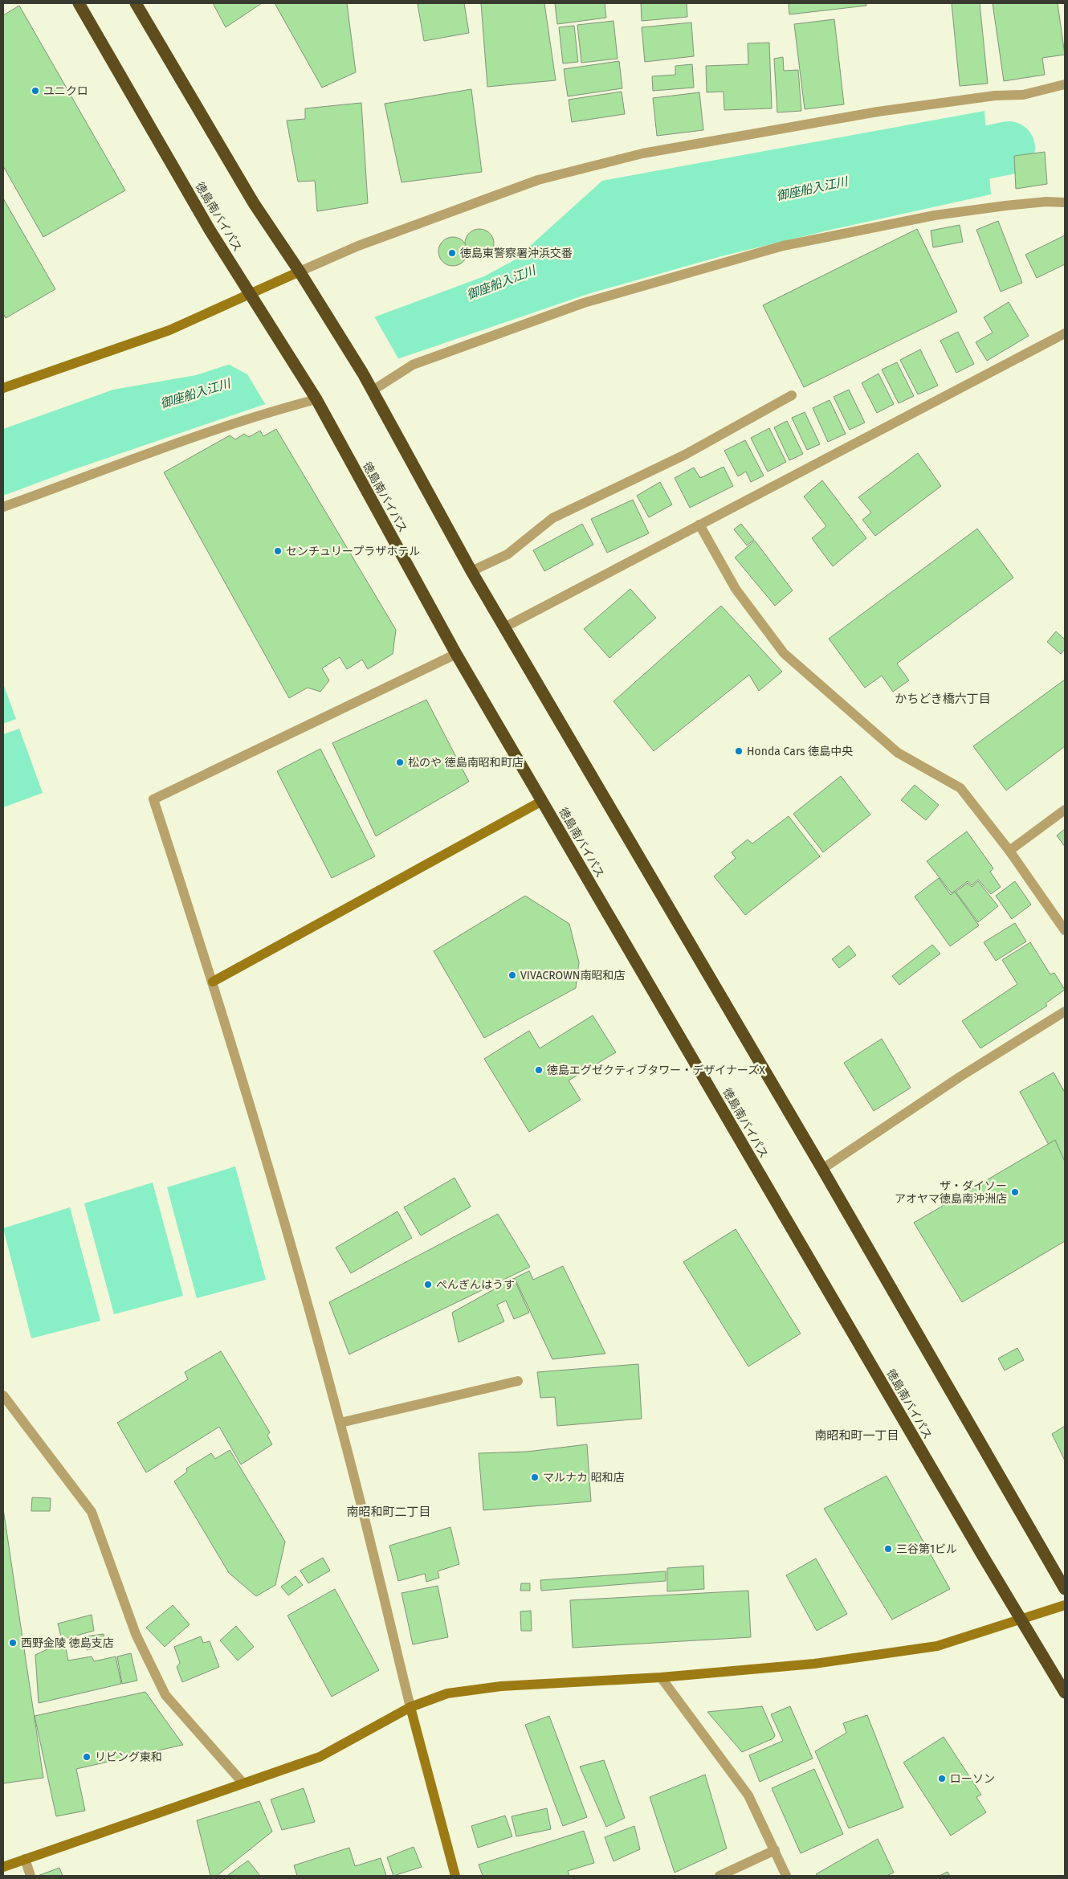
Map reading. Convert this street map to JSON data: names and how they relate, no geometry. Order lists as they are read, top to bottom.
{
  "streets": {
    "highway": ["徳島南バイパス"]
  },
  "districts": ["かちどき橋六丁目", "南昭和町一丁目", "南昭和町二丁目"],
  "water": ["御座船入江川"],
  "places": [
    "ユニクロ",
    "徳島東警察署沖浜交番",
    "センチュリープラザホテル",
    "Honda Cars 徳島中央",
    "松のや 徳島南昭和町店",
    "VIVACROWN南昭和店",
    "徳島エグゼクティブタワー・デザイナーズX",
    "ザ・ダイソー アオヤマ徳島南沖洲店",
    "ぺんぎんはうす",
    "マルナカ 昭和店",
    "三谷第1ビル",
    "西野金陵 徳島支店",
    "リビング東和",
    "ローソン"
  ]
}
